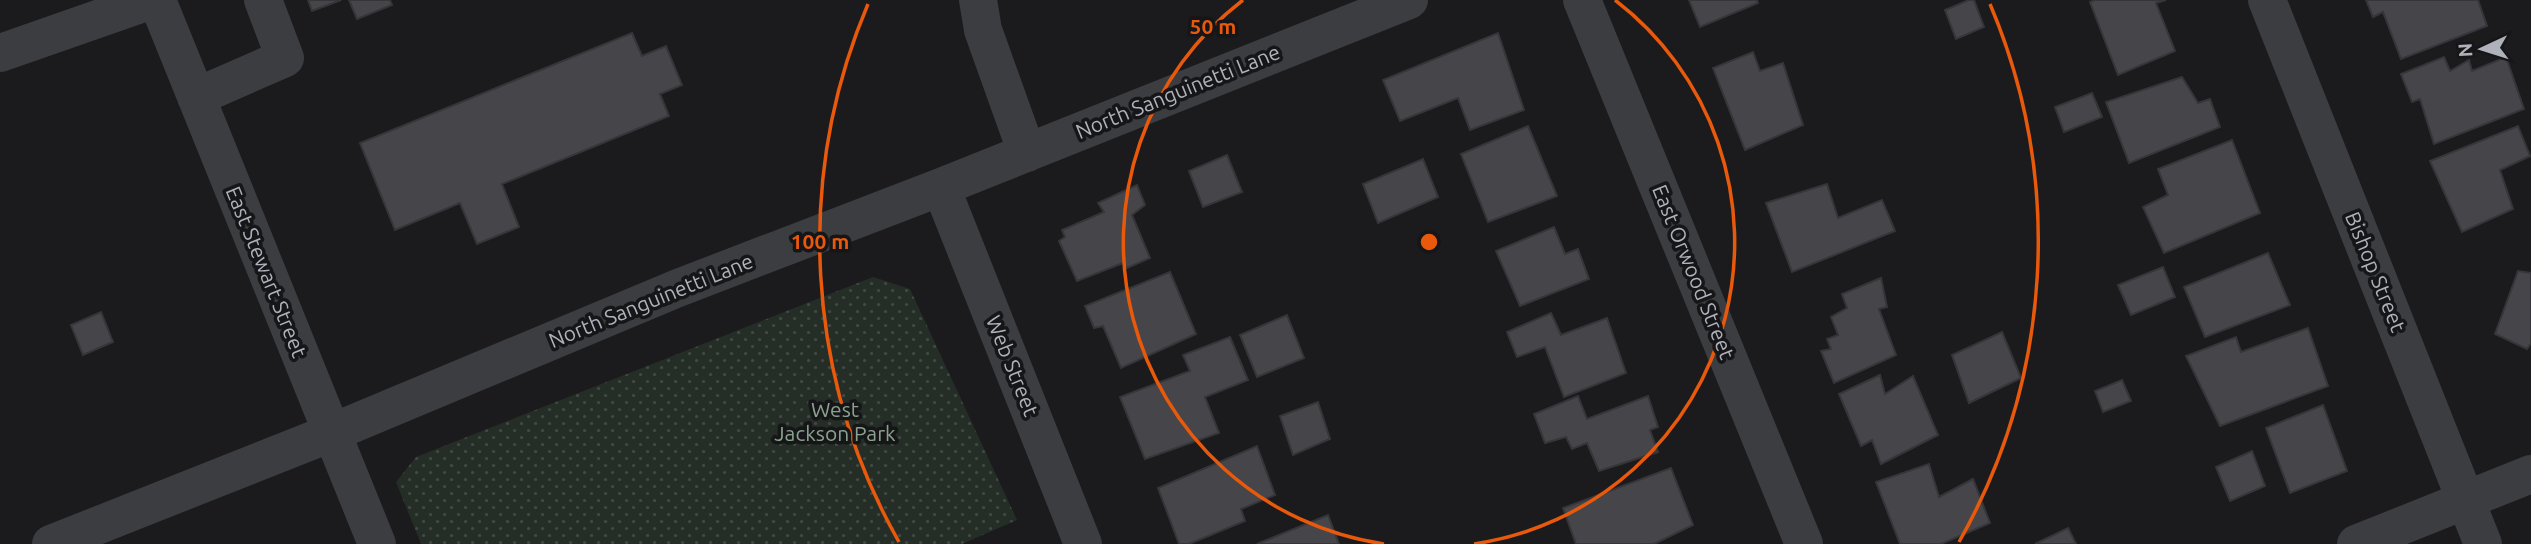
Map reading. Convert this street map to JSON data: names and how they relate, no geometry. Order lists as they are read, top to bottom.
{
  "streets": {
    "street": [
      "North Sanguinetti Lane",
      "East Stewart Street",
      "East Orwood Street",
      "Bishop Street",
      "Web Street"
    ]
  },
  "crossings": [
    ["North Sanguinetti Lane", "East Stewart Street"],
    ["North Sanguinetti Lane", "Web Street"]
  ],
  "parks": ["West Jackson Park"],
  "north": "left",
  "rings": ["50 m", "100 m"]
}
